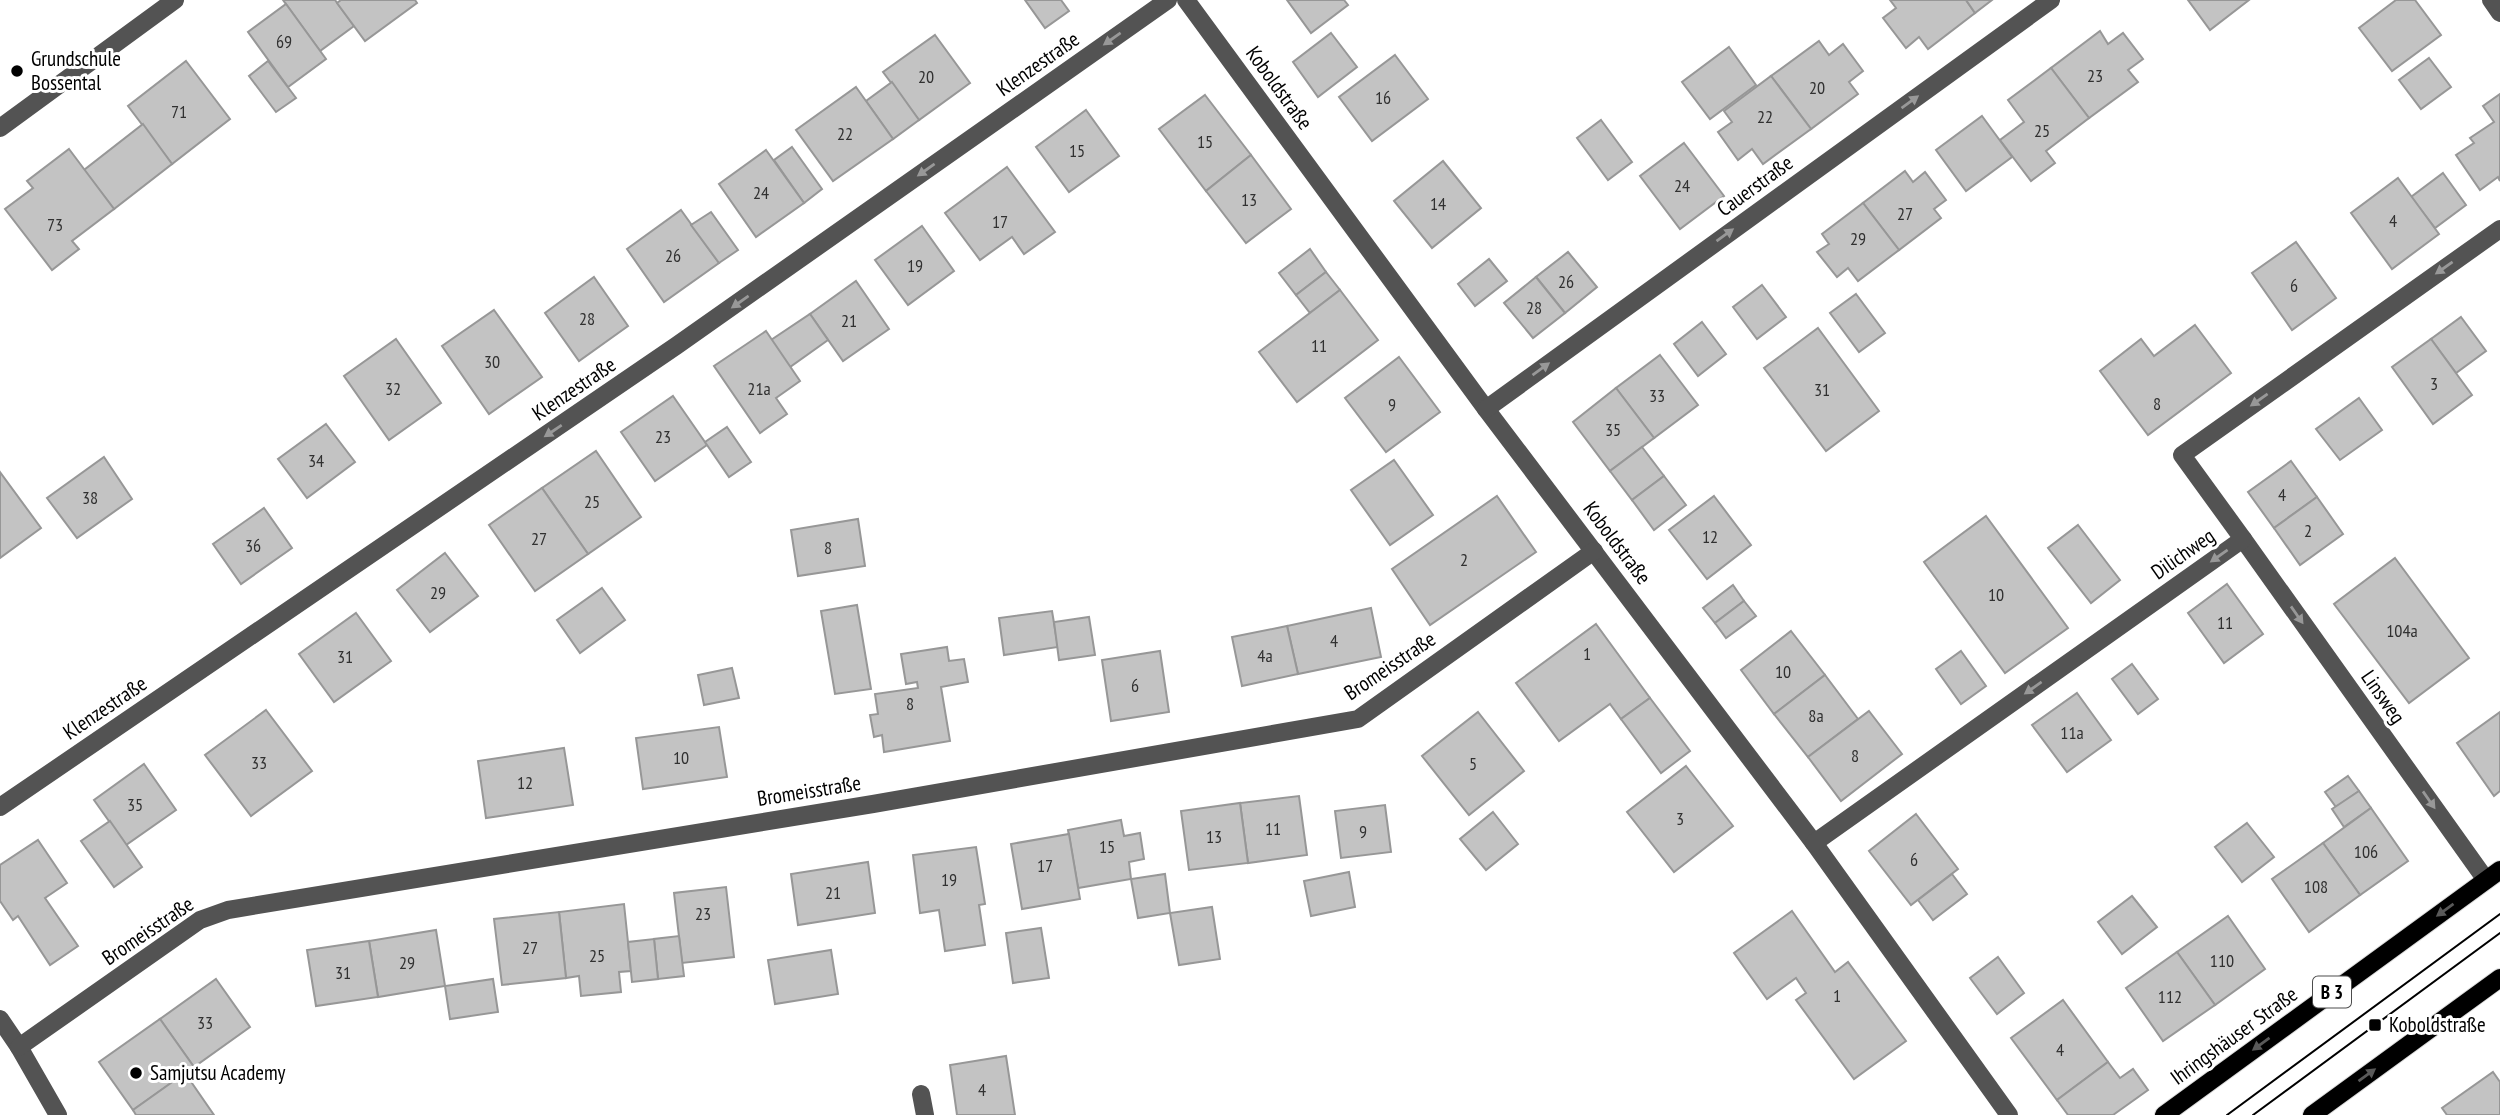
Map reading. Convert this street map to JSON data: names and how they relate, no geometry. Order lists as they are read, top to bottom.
{
  "streets": {
    "main road": ["B 3", "Ihringshäuser Straße"],
    "street": [
      "Klenzestraße",
      "Koboldstraße",
      "Cauerstraße",
      "Dilichweg",
      "Bromeisstraße",
      "Linsweg"
    ]
  },
  "crossings": [
    ["Koboldstraße", "Cauerstraße"],
    ["Koboldstraße", "Dilichweg"],
    ["Koboldstraße", "Bromeisstraße"],
    ["Dilichweg", "Linsweg"],
    ["Linsweg", "Ihringshäuser Straße"]
  ],
  "one_way": [
    "Klenzestraße",
    "Cauerstraße",
    "Dilichweg",
    "Linsweg"
  ],
  "places": {
    "other": ["Grundschule Bossental", "Samjutsu Academy"],
    "transit": ["Koboldstraße"]
  },
  "house_numbers": [
    "69",
    "23",
    "20",
    "20",
    "16",
    "71",
    "22",
    "25",
    "22",
    "15",
    "15",
    "24",
    "24",
    "13",
    "14",
    "27",
    "4",
    "17",
    "73",
    "29",
    "26",
    "19",
    "26",
    "6",
    "28",
    "28",
    "21",
    "11",
    "30",
    "3",
    "32",
    "21a",
    "31",
    "33",
    "8",
    "9",
    "35",
    "23",
    "34",
    "4",
    "38",
    "25",
    "2",
    "12",
    "27",
    "36",
    "8",
    "2",
    "29",
    "10",
    "11",
    "104a",
    "4",
    "1",
    "4a",
    "31",
    "10",
    "6",
    "8",
    "8a",
    "11a",
    "8",
    "10",
    "33",
    "5",
    "12",
    "35",
    "3",
    "11",
    "9",
    "13",
    "15",
    "106",
    "6",
    "17",
    "19",
    "108",
    "21",
    "23",
    "27",
    "25",
    "110",
    "29",
    "31",
    "1",
    "112",
    "33",
    "4",
    "4"
  ]
}
